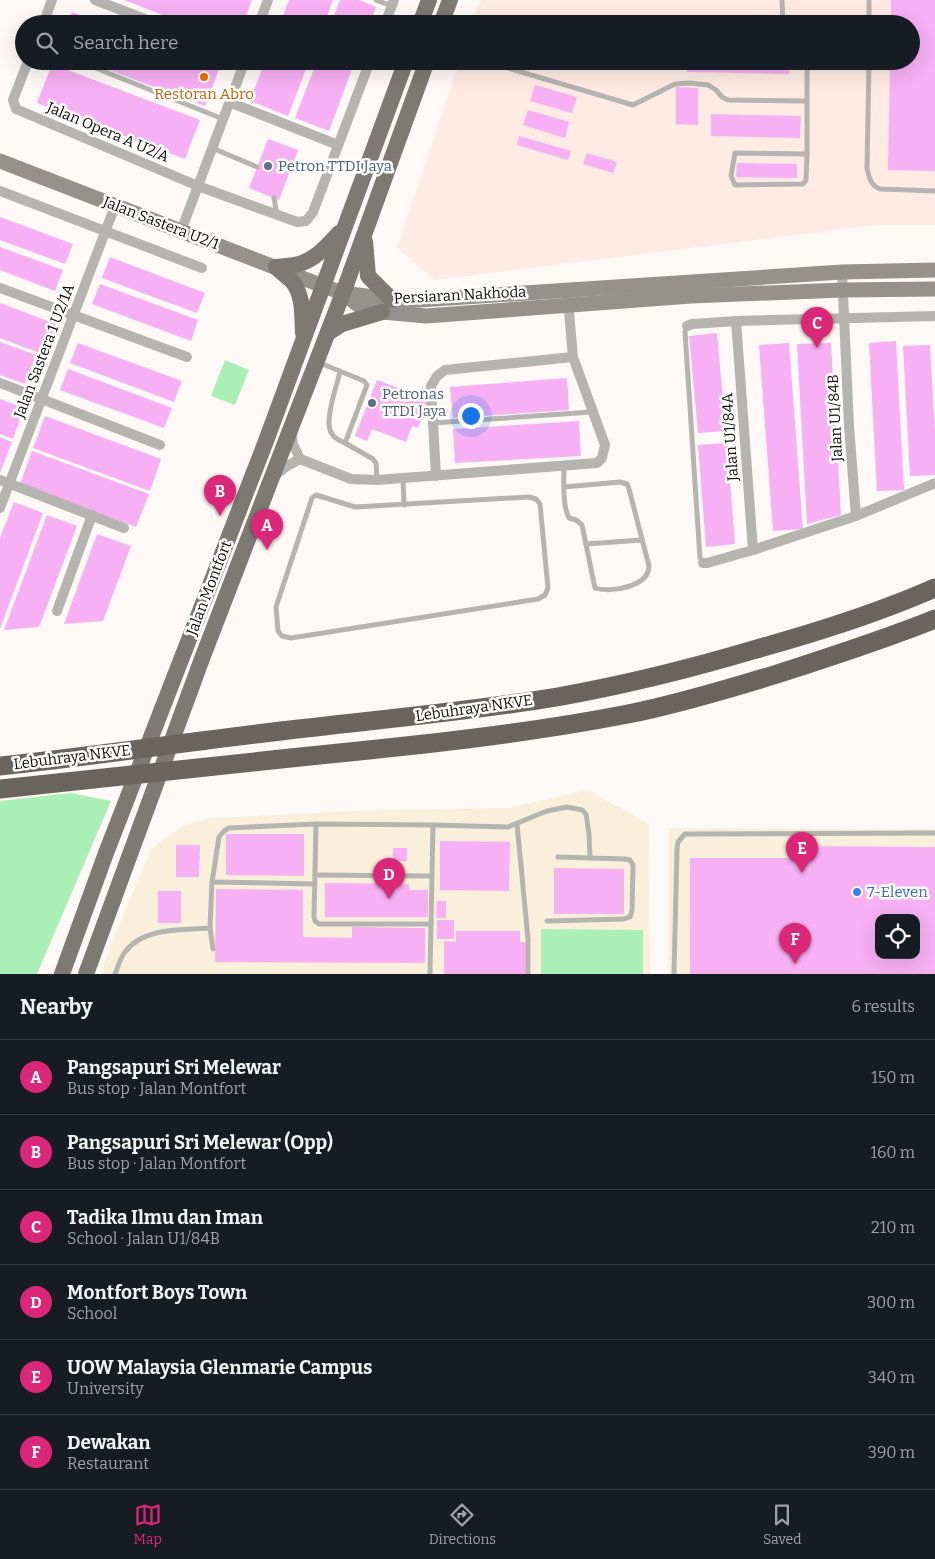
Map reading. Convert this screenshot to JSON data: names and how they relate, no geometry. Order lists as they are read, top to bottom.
{
  "streets": {
    "highway": ["Lebuhraya NKVE"],
    "main road": ["Jalan Montfort"],
    "street": [
      "Jalan Opera A U2/A",
      "Jalan Sastera U2/1",
      "Persiaran Nakhoda",
      "Jalan Sastera 1 U2/1A",
      "Jalan U1/84B",
      "Jalan U1/84A"
    ]
  },
  "crossings": [
    ["Jalan Sastera U2/1", "Persiaran Nakhoda"],
    ["Jalan Sastera U2/1", "Jalan Sastera 1 U2/1A"],
    ["Jalan Sastera U2/1", "Jalan Montfort"],
    ["Persiaran Nakhoda", "Jalan U1/84B"],
    ["Persiaran Nakhoda", "Jalan Montfort"]
  ],
  "places": [
    "Restoran Abro",
    "Petron TTDI Jaya",
    "Petronas TTDI Jaya",
    "7-Eleven"
  ],
  "page": {
    "search": "Search here",
    "pins": [
      "C",
      "B",
      "A",
      "E",
      "D",
      "F"
    ],
    "heading": ["Nearby", "6 results"],
    "list": [
      {
        "mark": "A",
        "name": "Pangsapuri Sri Melewar",
        "note": "Bus stop · Jalan Montfort",
        "value": "150 m"
      },
      {
        "mark": "B",
        "name": "Pangsapuri Sri Melewar (Opp)",
        "note": "Bus stop · Jalan Montfort",
        "value": "160 m"
      },
      {
        "mark": "C",
        "name": "Tadika Ilmu dan Iman",
        "note": "School · Jalan U1/84B",
        "value": "210 m"
      },
      {
        "mark": "D",
        "name": "Montfort Boys Town",
        "note": "School",
        "value": "300 m"
      },
      {
        "mark": "E",
        "name": "UOW Malaysia Glenmarie Campus",
        "note": "University",
        "value": "340 m"
      },
      {
        "mark": "F",
        "name": "Dewakan",
        "note": "Restaurant",
        "value": "390 m"
      }
    ],
    "nav": ["Map", "Directions", "Saved"]
  }
}
